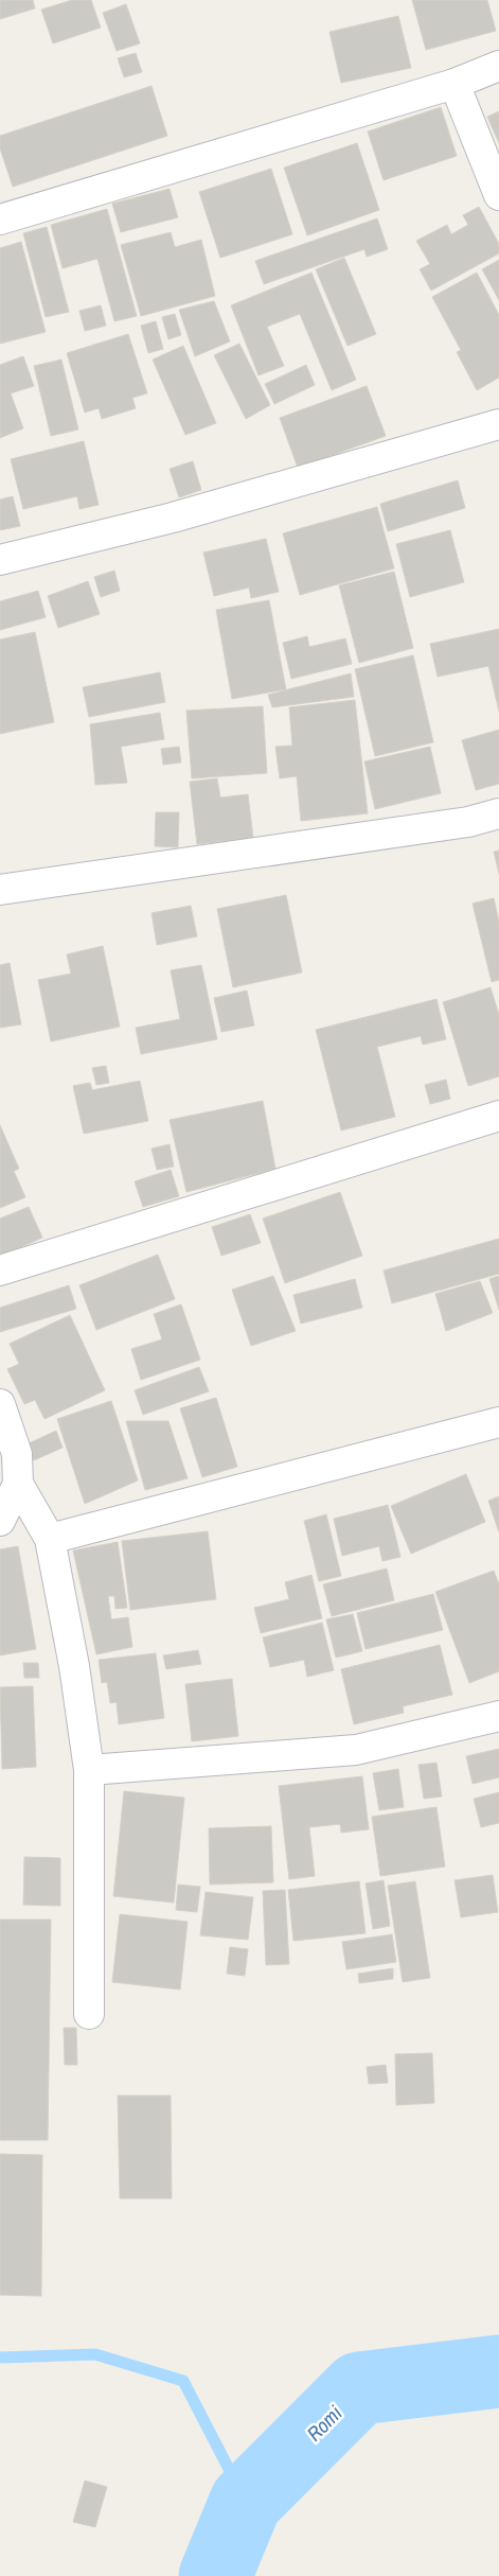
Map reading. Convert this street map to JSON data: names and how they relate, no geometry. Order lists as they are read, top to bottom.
{
  "water": ["Romi"]
}
